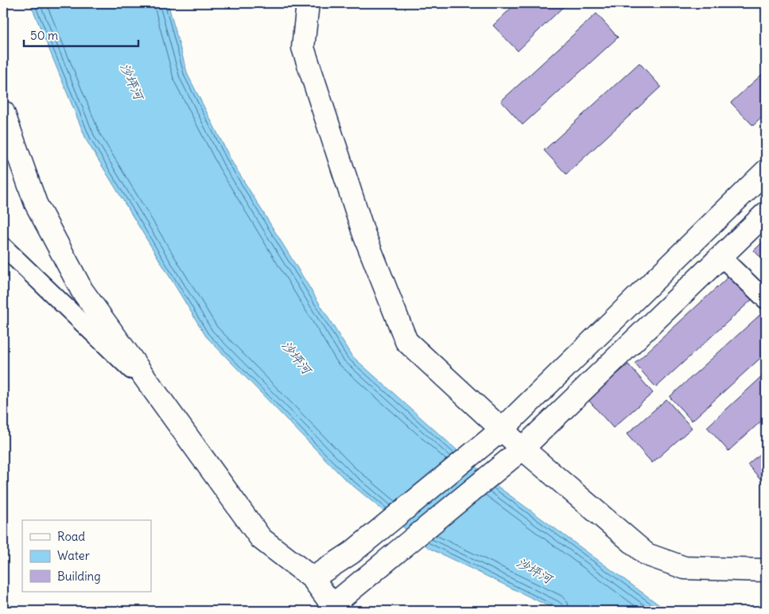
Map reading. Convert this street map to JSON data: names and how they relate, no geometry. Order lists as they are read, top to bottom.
{
  "water": ["沙坪河"],
  "legend": ["Road", "Water", "Building"],
  "scale_bar": "50 m"
}
